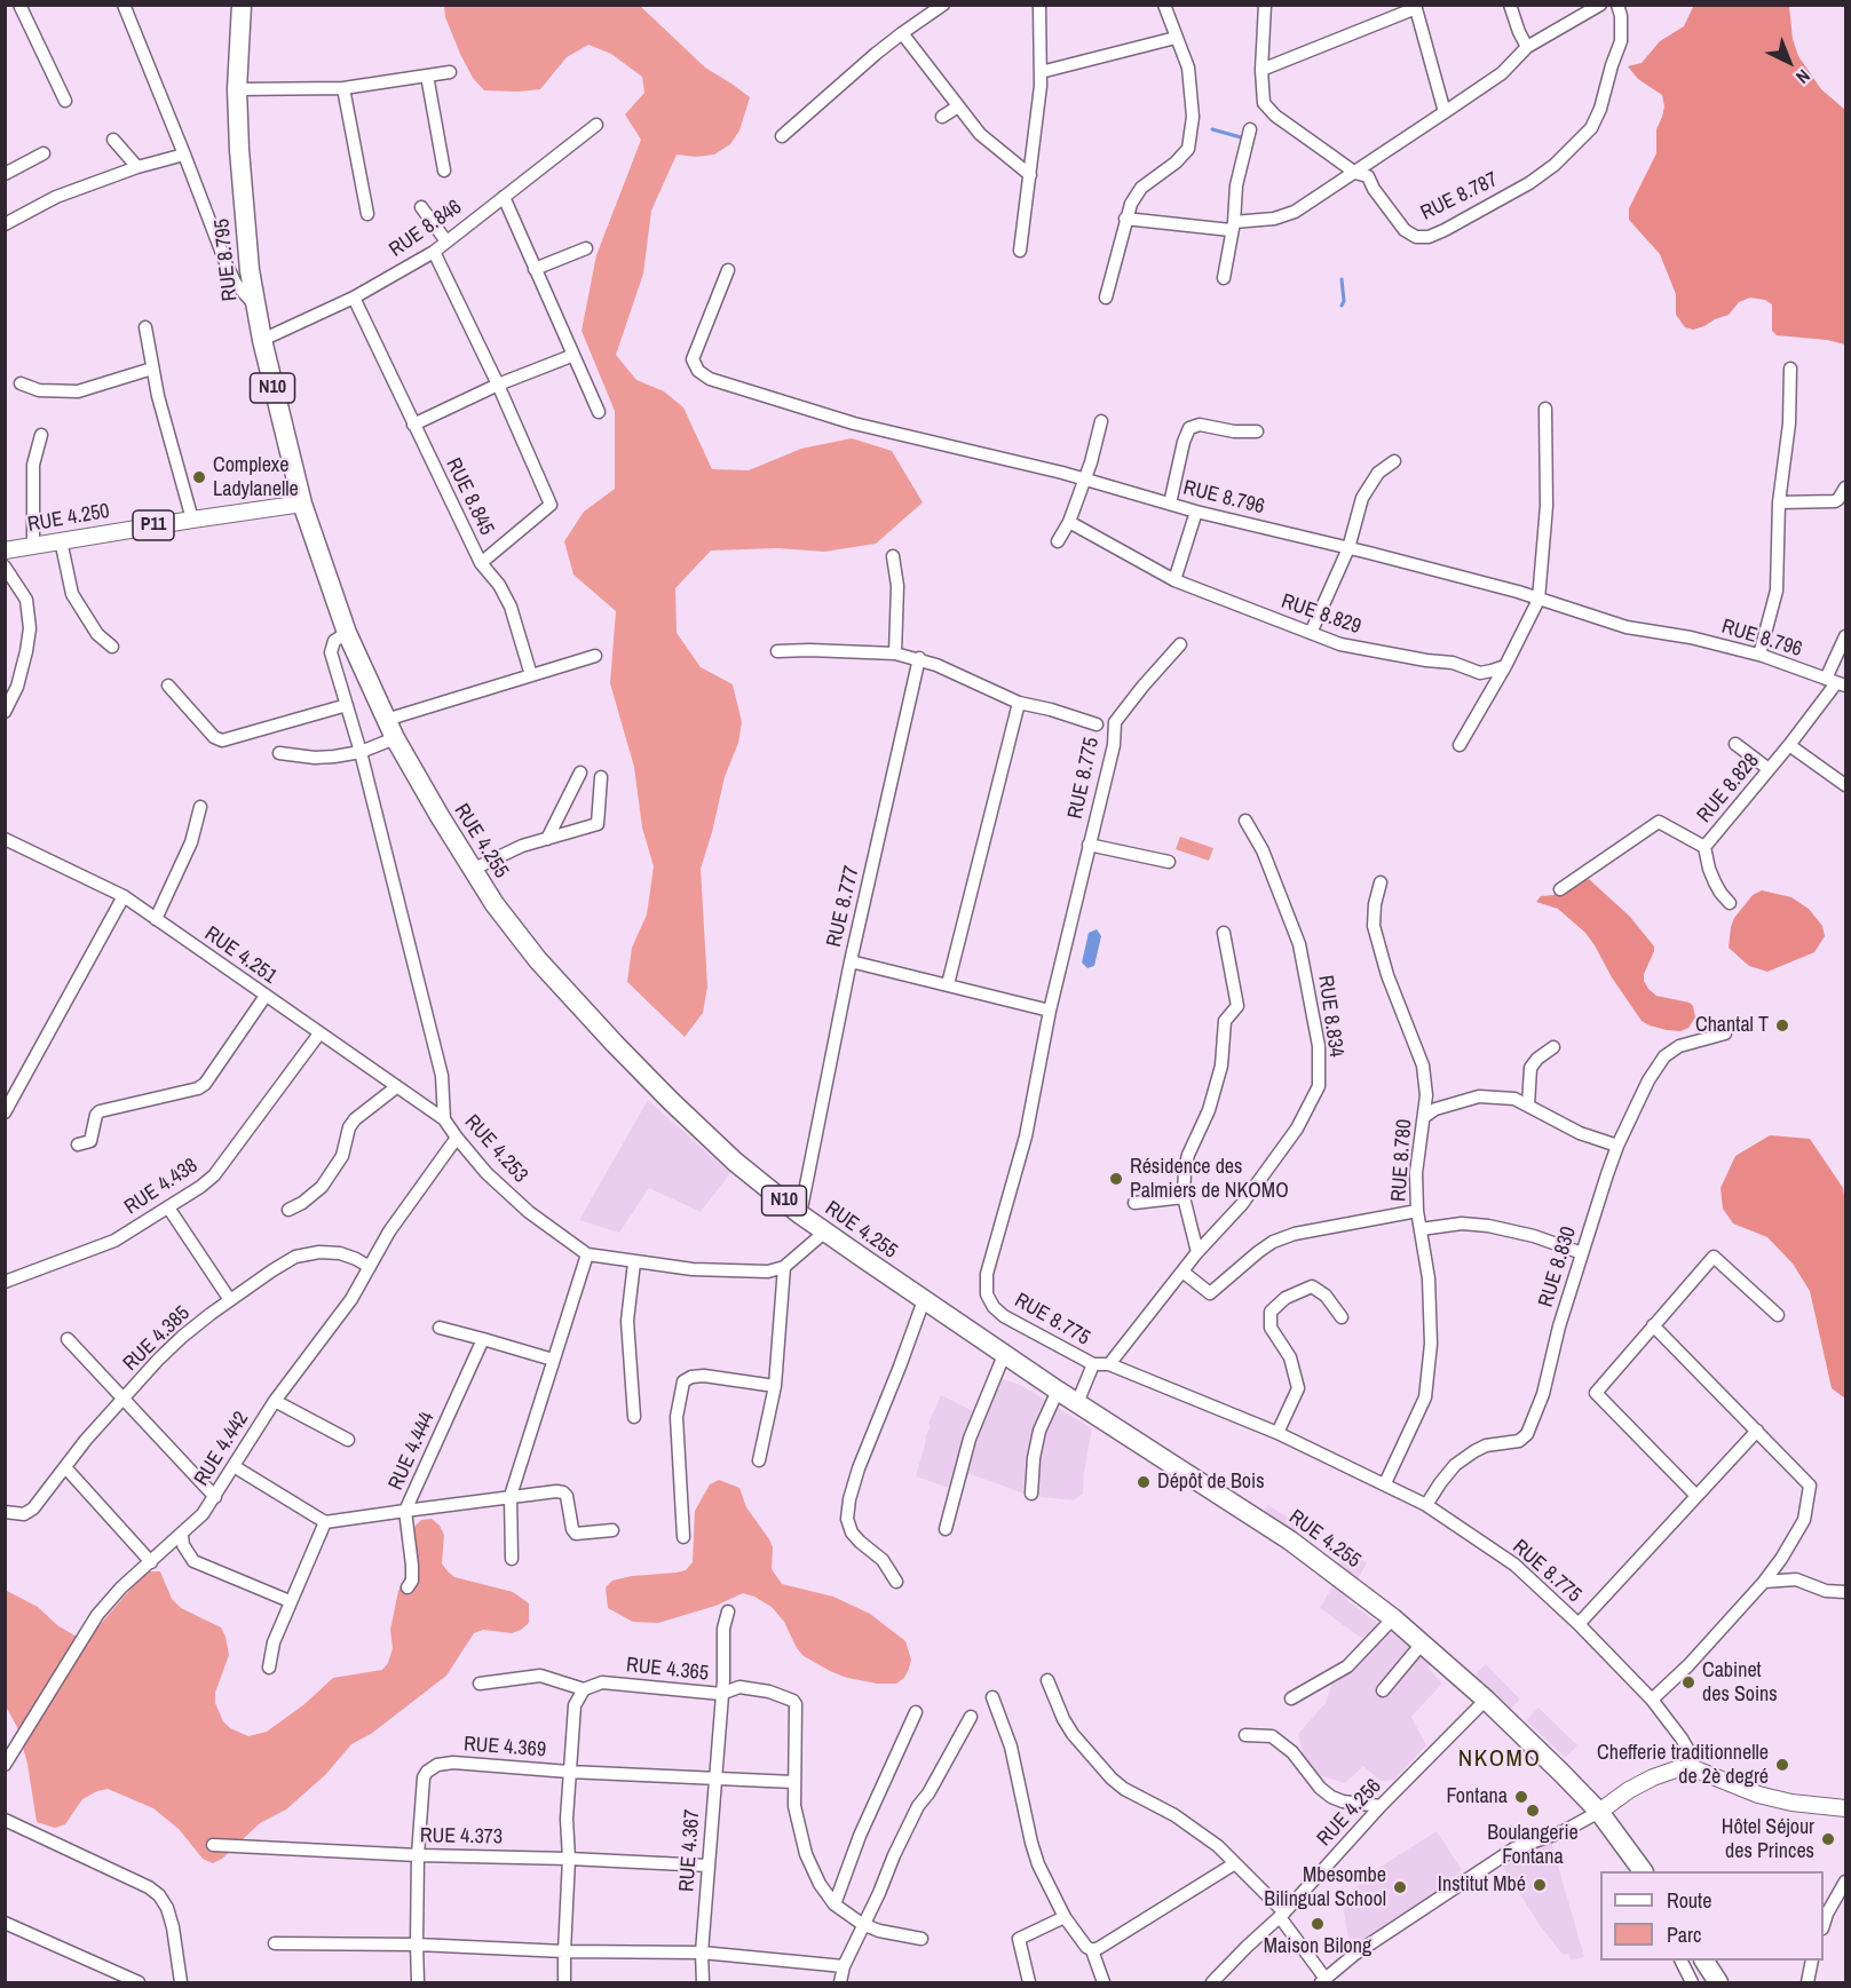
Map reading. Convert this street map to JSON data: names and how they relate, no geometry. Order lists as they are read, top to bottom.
{
  "streets": {
    "highway": ["RUE 8.795", "N10", "RUE 4.255"],
    "main road": ["RUE 4.250", "P11"],
    "street": [
      "RUE 8.787",
      "RUE 8.846",
      "RUE 8.845",
      "RUE 8.796",
      "RUE 8.829",
      "RUE 8.775",
      "RUE 8.828",
      "RUE 8.777",
      "RUE 4.251",
      "RUE 8.834",
      "RUE 4.253",
      "RUE 8.780",
      "RUE 4.438",
      "RUE 8.830",
      "RUE 4.385",
      "RUE 4.442",
      "RUE 4.444",
      "RUE 4.365",
      "RUE 4.369",
      "RUE 4.256",
      "RUE 4.373",
      "RUE 4.367"
    ]
  },
  "crossings": [
    ["RUE 8.846", "RUE 8.795"],
    ["RUE 8.846", "RUE 8.845"],
    ["RUE 8.795", "RUE 4.250"],
    ["RUE 8.795", "RUE 4.255"],
    ["N10", "RUE 4.255"],
    ["RUE 8.796", "RUE 8.828"],
    ["RUE 4.250", "RUE 4.255"],
    ["RUE 8.775", "RUE 8.777"],
    ["RUE 8.775", "RUE 8.834"],
    ["RUE 8.775", "RUE 8.780"],
    ["RUE 8.775", "RUE 8.830"],
    ["RUE 4.255", "RUE 4.253"],
    ["RUE 4.255", "RUE 4.256"],
    ["RUE 4.251", "RUE 4.253"],
    ["RUE 4.251", "RUE 4.438"],
    ["RUE 4.253", "RUE 4.442"],
    ["RUE 4.385", "RUE 4.442"],
    ["RUE 4.365", "RUE 4.369"],
    ["RUE 4.365", "RUE 4.367"],
    ["RUE 4.369", "RUE 4.373"],
    ["RUE 4.369", "RUE 4.367"],
    ["RUE 4.373", "RUE 4.367"]
  ],
  "districts": ["NKOMO"],
  "places": [
    "Complexe Ladylanelle",
    "Chantal T",
    "Résidence des Palmiers de NKOMO",
    "Dépôt de Bois",
    "Cabinet des Soins",
    "Chefferie traditionnelle de 2è degré",
    "Fontana",
    "Boulangerie Fontana",
    "Hôtel Séjour des Princes",
    "Institut Mbé",
    "Mbesombe Bilingual School",
    "Maison Bilong"
  ],
  "legend": ["Route", "Parc"],
  "north": "bottom right"
}
